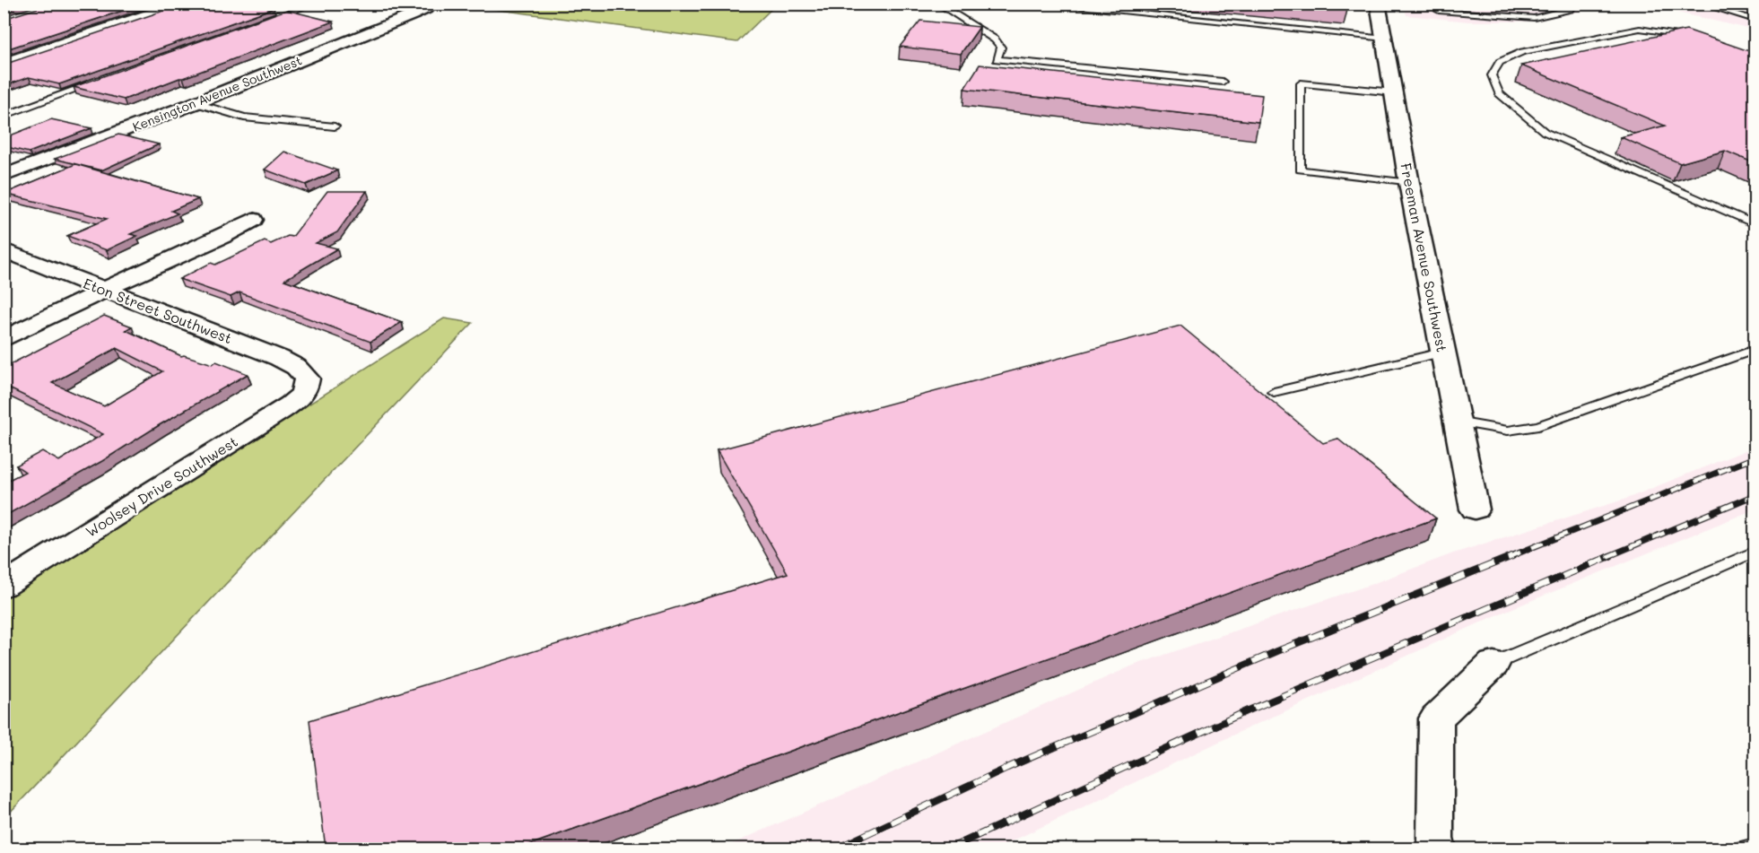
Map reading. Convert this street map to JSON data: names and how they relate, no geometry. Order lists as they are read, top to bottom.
{
  "streets": {
    "street": [
      "Kensington Avenue Southwest",
      "Freeman Avenue Southwest",
      "Eton Street Southwest",
      "Woolsey Drive Southwest"
    ]
  },
  "crossings": [
    ["Eton Street Southwest", "Woolsey Drive Southwest"]
  ]
}
